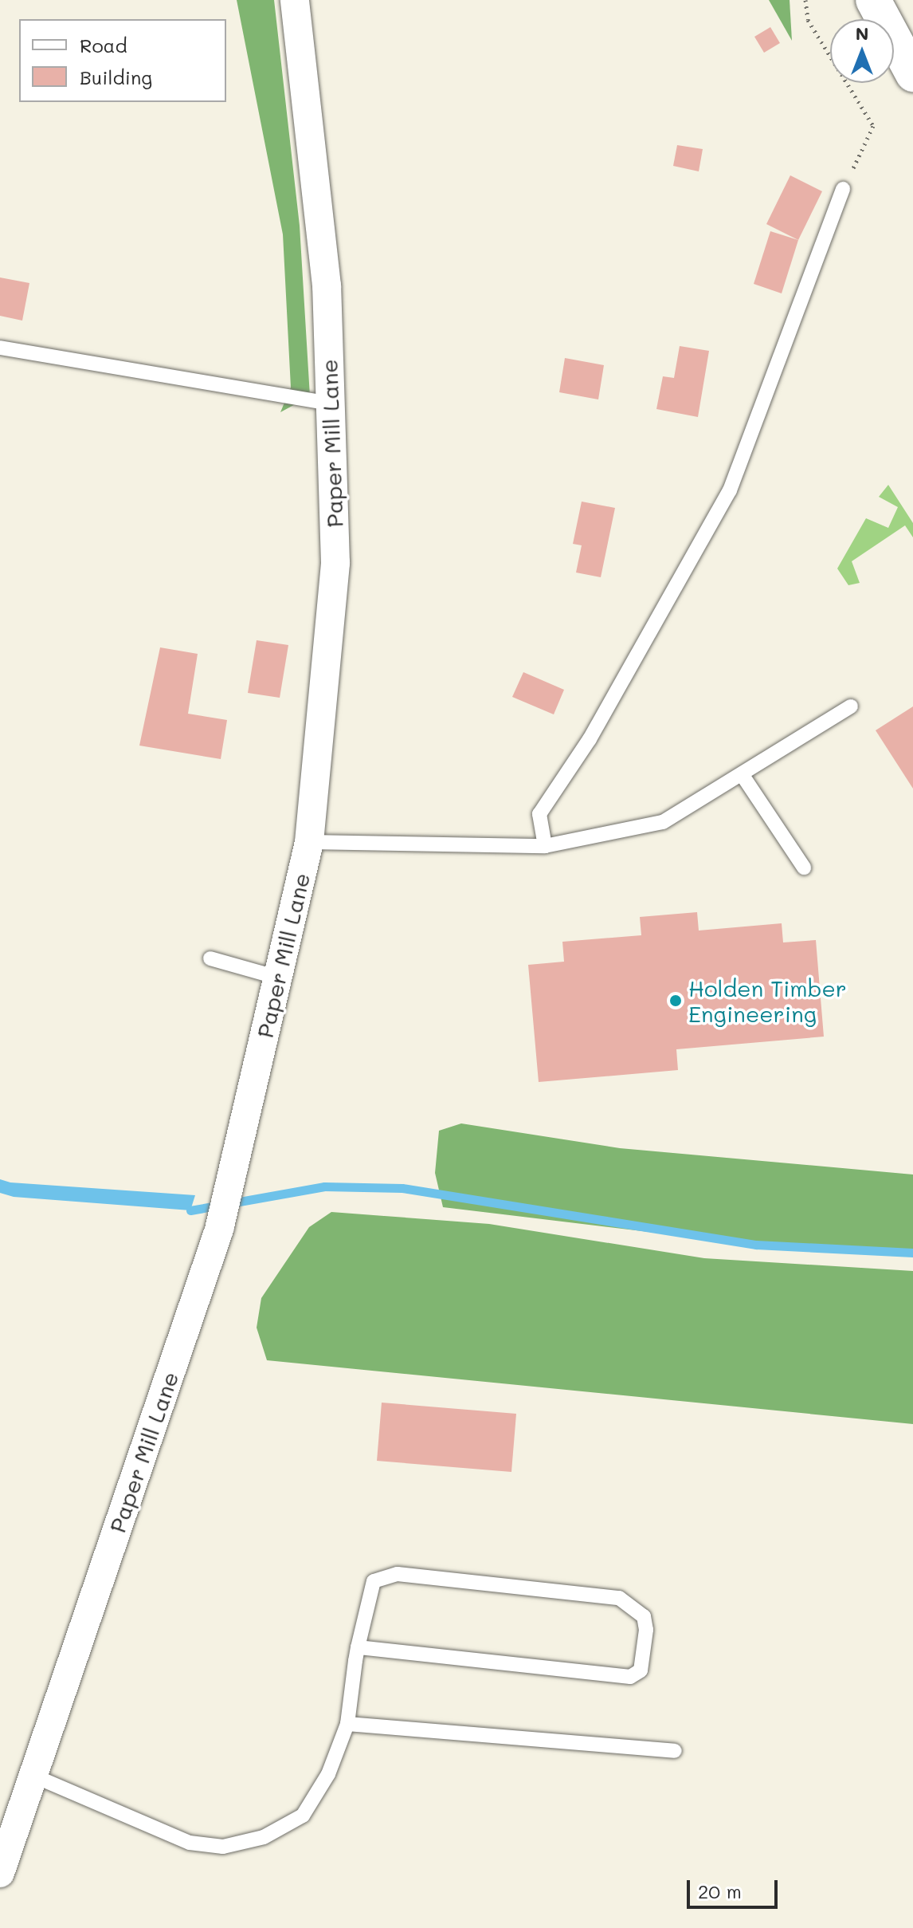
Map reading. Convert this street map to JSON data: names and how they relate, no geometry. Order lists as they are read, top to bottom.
{
  "streets": {
    "street": ["Paper Mill Lane"]
  },
  "places": ["Holden Timber Engineering"],
  "legend": ["Road", "Building"],
  "scale_bar": "20 m",
  "north": "top"
}
